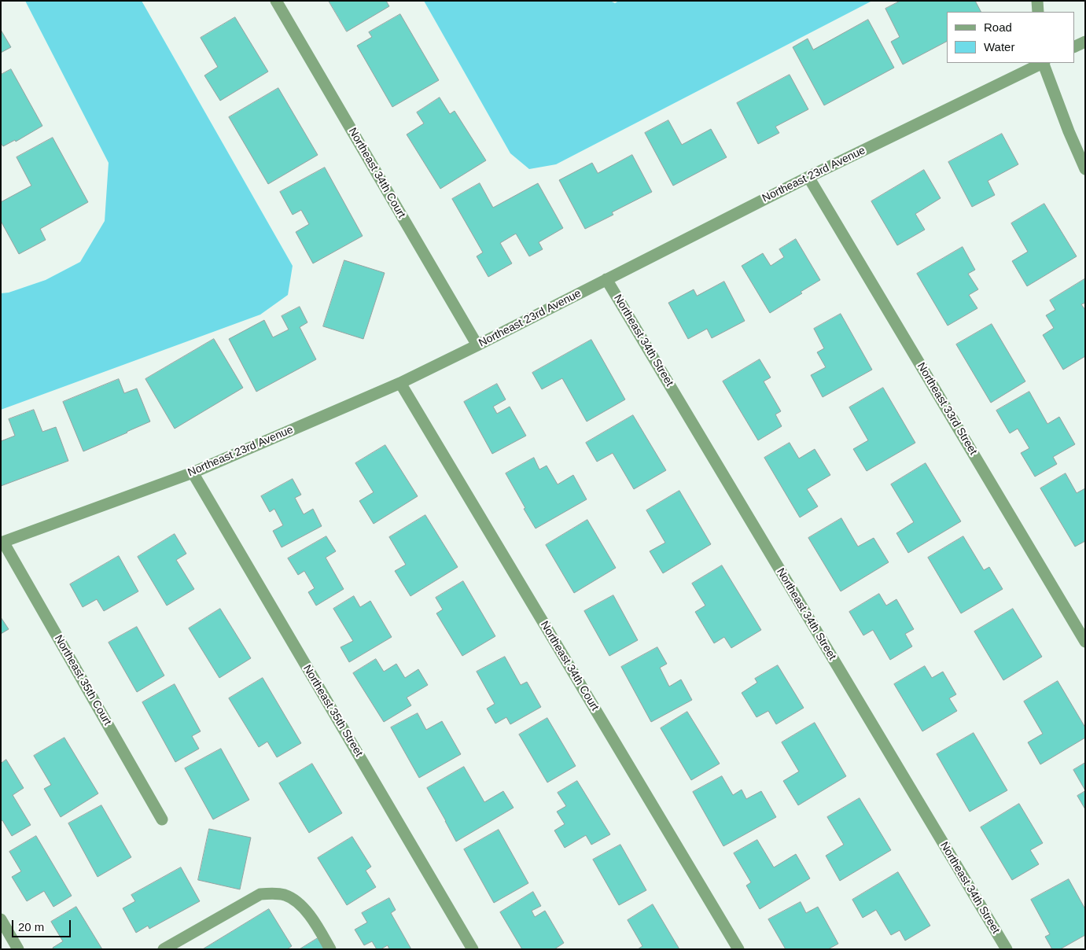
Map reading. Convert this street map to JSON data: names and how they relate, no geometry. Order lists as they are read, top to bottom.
{
  "streets": {
    "street": [
      "Northeast 34th Court",
      "Northeast 23rd Avenue",
      "Northeast 34th Street",
      "Northeast 33rd Street",
      "Northeast 35th Court",
      "Northeast 35th Street"
    ]
  },
  "crossings": [
    ["Northeast 34th Court", "Northeast 23rd Avenue"],
    ["Northeast 23rd Avenue", "Northeast 34th Street"],
    ["Northeast 23rd Avenue", "Northeast 33rd Street"],
    ["Northeast 23rd Avenue", "Northeast 35th Court"],
    ["Northeast 23rd Avenue", "Northeast 35th Street"]
  ],
  "legend": ["Road", "Water"],
  "scale_bar": "20 m"
}
